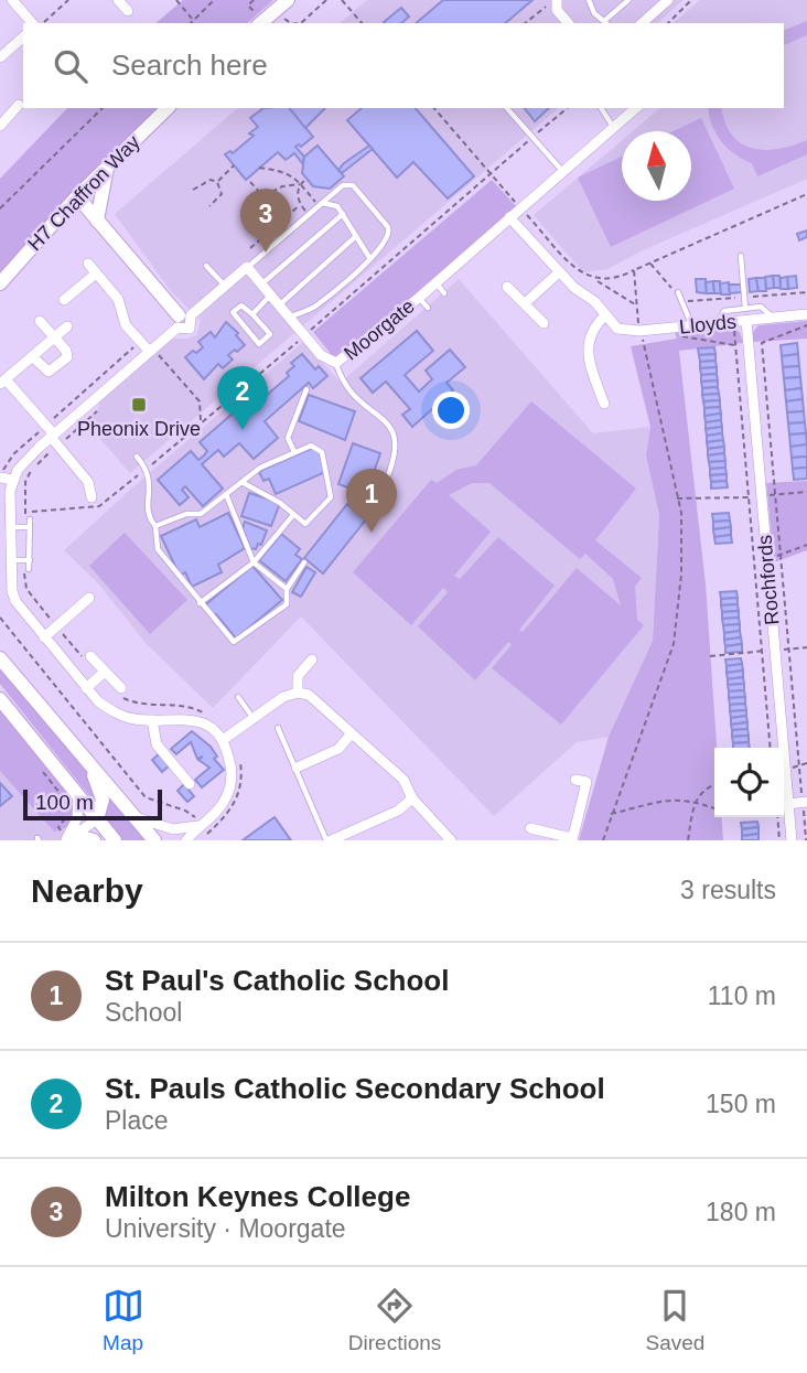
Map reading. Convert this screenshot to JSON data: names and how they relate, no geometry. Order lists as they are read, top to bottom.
{
  "streets": {
    "street": [
      "H7 Chaffron Way",
      "Lloyds",
      "Moorgate",
      "Rochfords"
    ]
  },
  "crossings": [
    ["Lloyds", "Rochfords"]
  ],
  "places": {
    "transit": ["Pheonix Drive"]
  },
  "scale_bar": "100 m",
  "north": "top",
  "page": {
    "search": "Search here",
    "pins": ["3", "2", "1"],
    "scale": "100 m",
    "heading": ["Nearby", "3 results"],
    "list": [
      {
        "mark": "1",
        "name": "St Paul's Catholic School",
        "note": "School",
        "value": "110 m"
      },
      {
        "mark": "2",
        "name": "St. Pauls Catholic Secondary School",
        "note": "Place",
        "value": "150 m"
      },
      {
        "mark": "3",
        "name": "Milton Keynes College",
        "note": "University · Moorgate",
        "value": "180 m"
      }
    ],
    "nav": ["Map", "Directions", "Saved"]
  }
}
